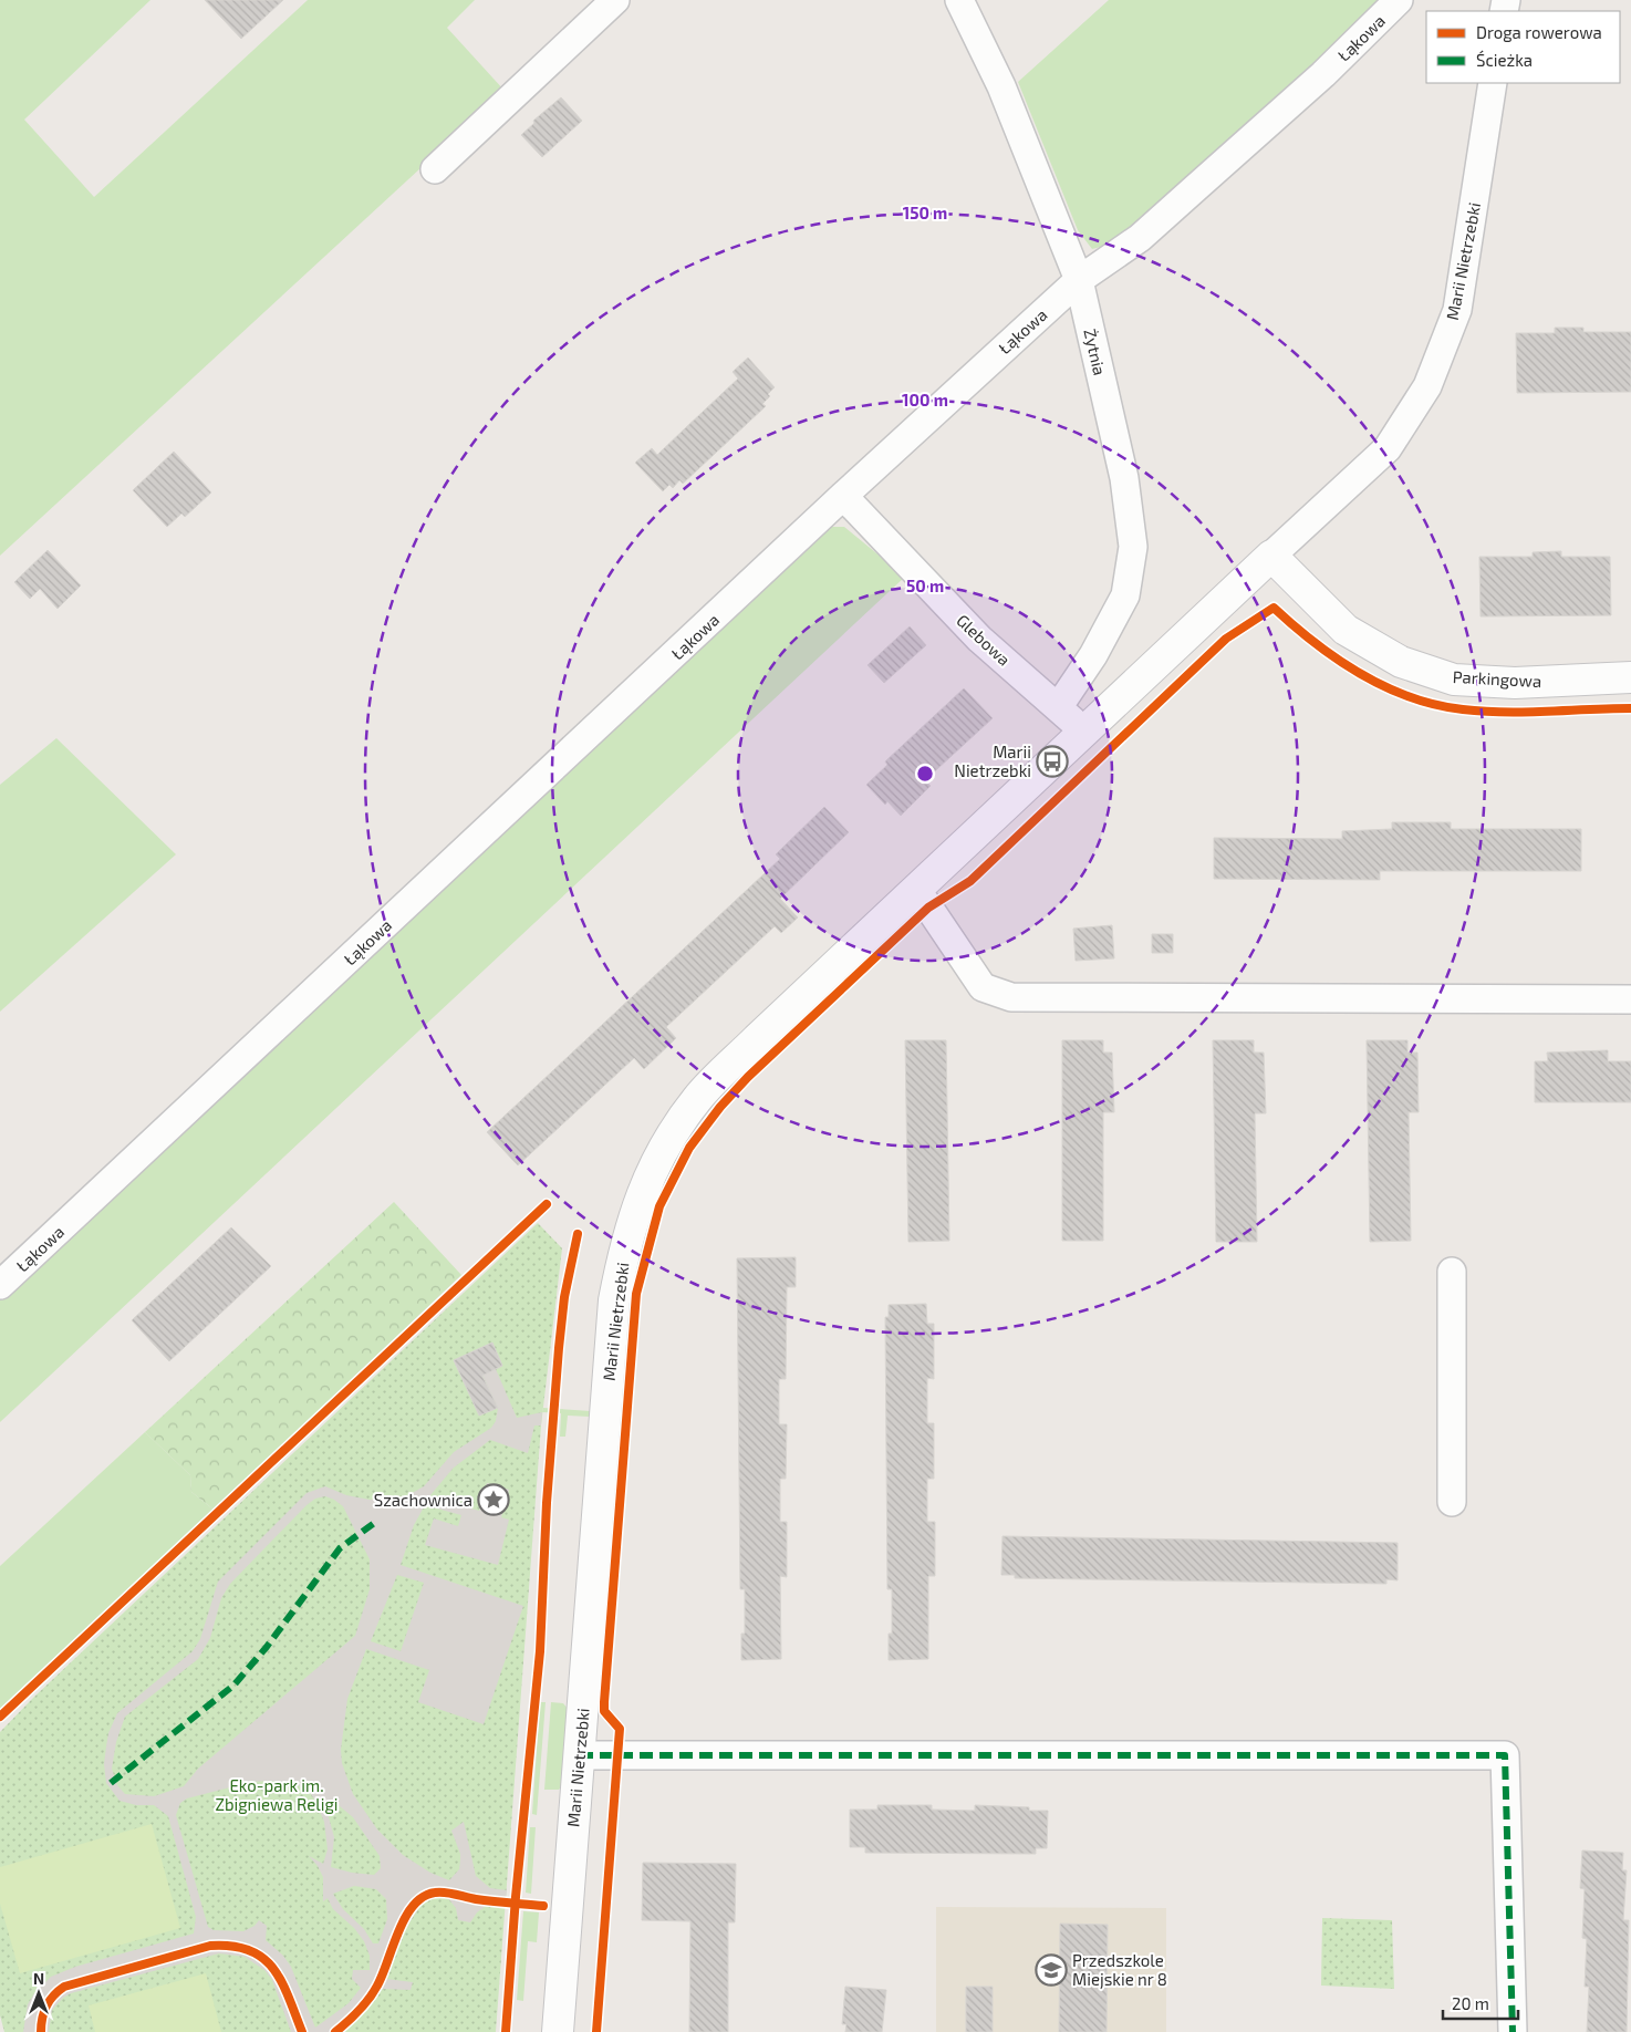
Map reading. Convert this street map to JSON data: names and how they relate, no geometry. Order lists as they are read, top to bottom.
{
  "streets": {
    "street": [
      "Łąkowa",
      "Marii Nietrzebki",
      "Żytnia",
      "Glebowa",
      "Parkingowa"
    ]
  },
  "crossings": [
    ["Łąkowa", "Żytnia"],
    ["Łąkowa", "Glebowa"],
    ["Marii Nietrzebki", "Glebowa"],
    ["Marii Nietrzebki", "Parkingowa"],
    ["Żytnia", "Glebowa"]
  ],
  "parks": ["Eko-park im. Zbigniewa Religi"],
  "places": {
    "bus stop": ["Marii Nietrzebki"],
    "place": ["Szachownica"],
    "school or university": ["Przedszkole Miejskie nr 8"]
  },
  "legend": ["Droga rowerowa", "Ścieżka"],
  "scale_bar": "20 m",
  "north": "top",
  "rings": ["150 m", "100 m", "50 m"]
}
